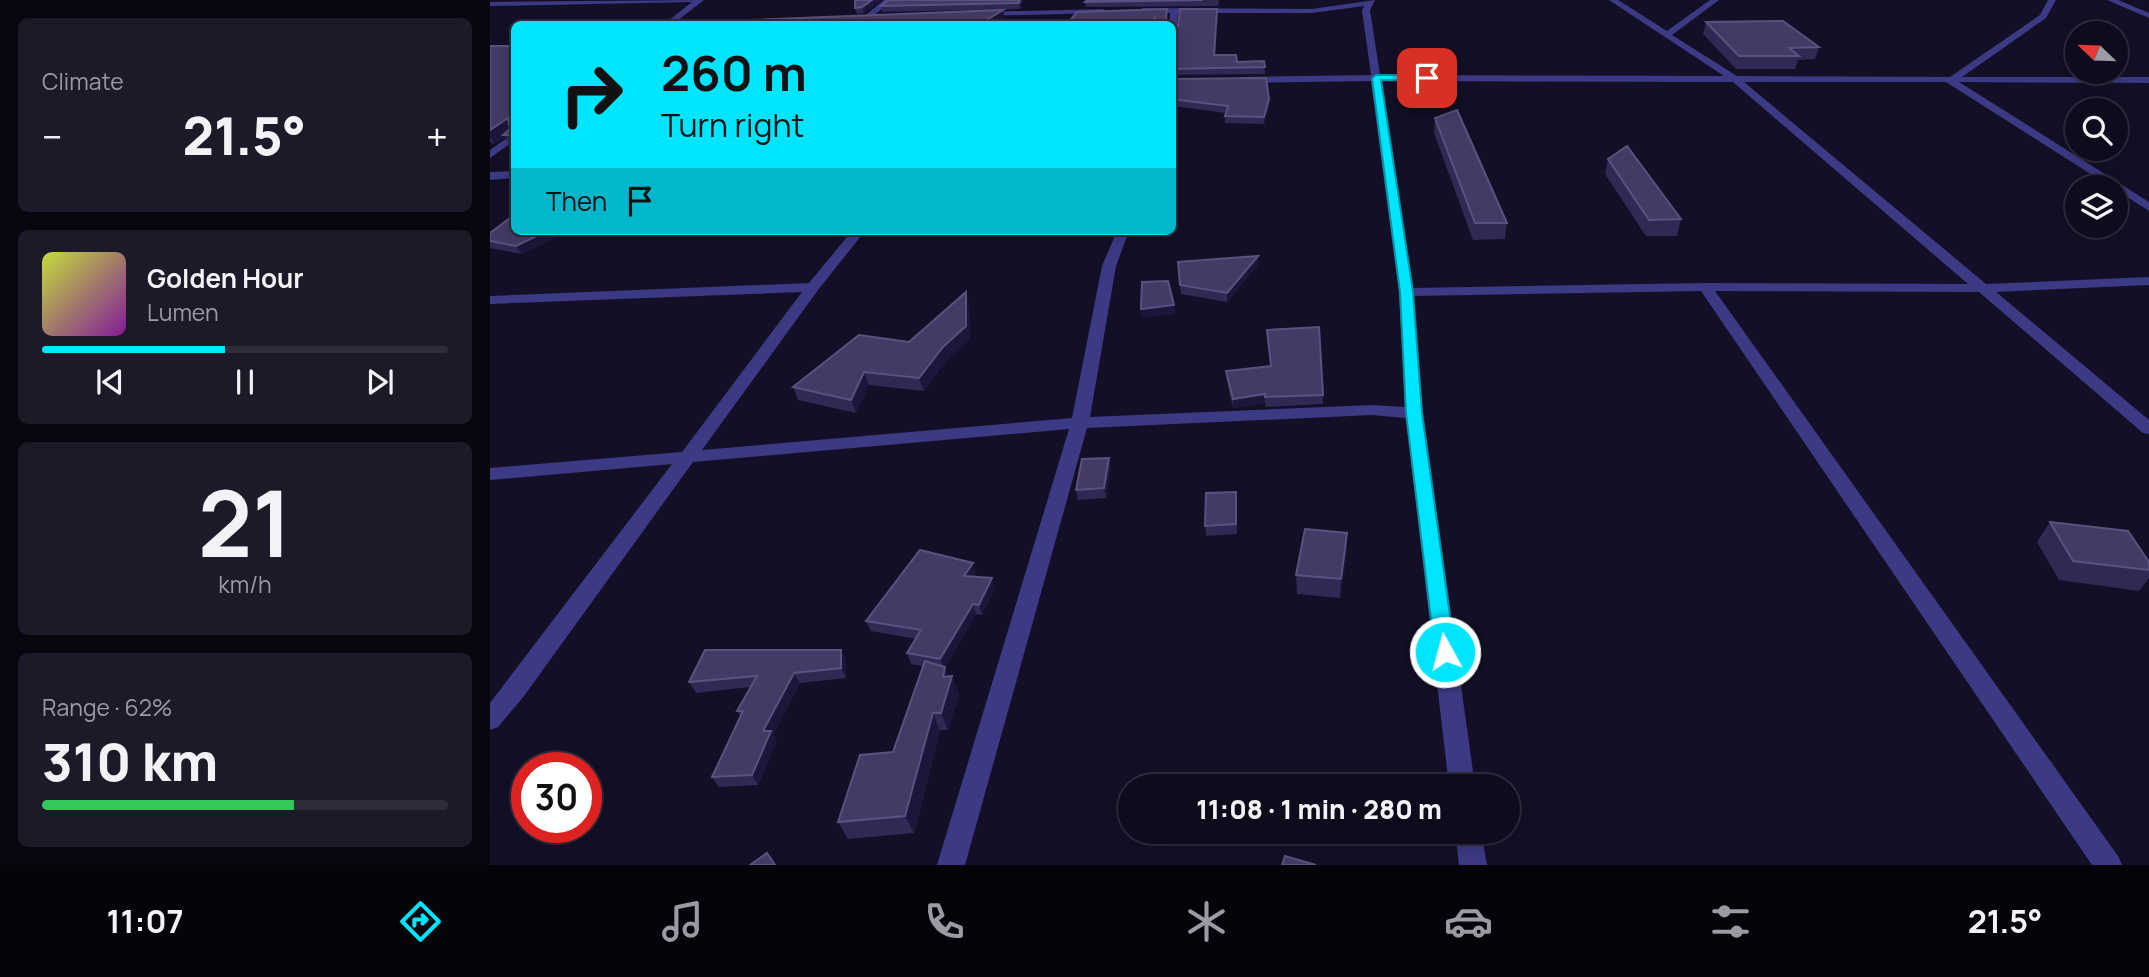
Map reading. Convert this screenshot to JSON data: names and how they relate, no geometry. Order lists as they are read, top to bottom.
{
  "north": "top left",
  "page": {
    "tile": [
      "Climate",
      ["21", "km/h"],
      ["Range · 62%", "310 km"]
    ],
    "turn": ["260 m", "Turn right"],
    "heat": ["−", "21.5°", "+"],
    "then": "Then",
    "song": ["Golden Hour", "Lumen"],
    "limit": "30",
    "trip": "11:08 · 1 min · 280 m",
    "tabs": ["11:07", "21.5°"]
  }
}
